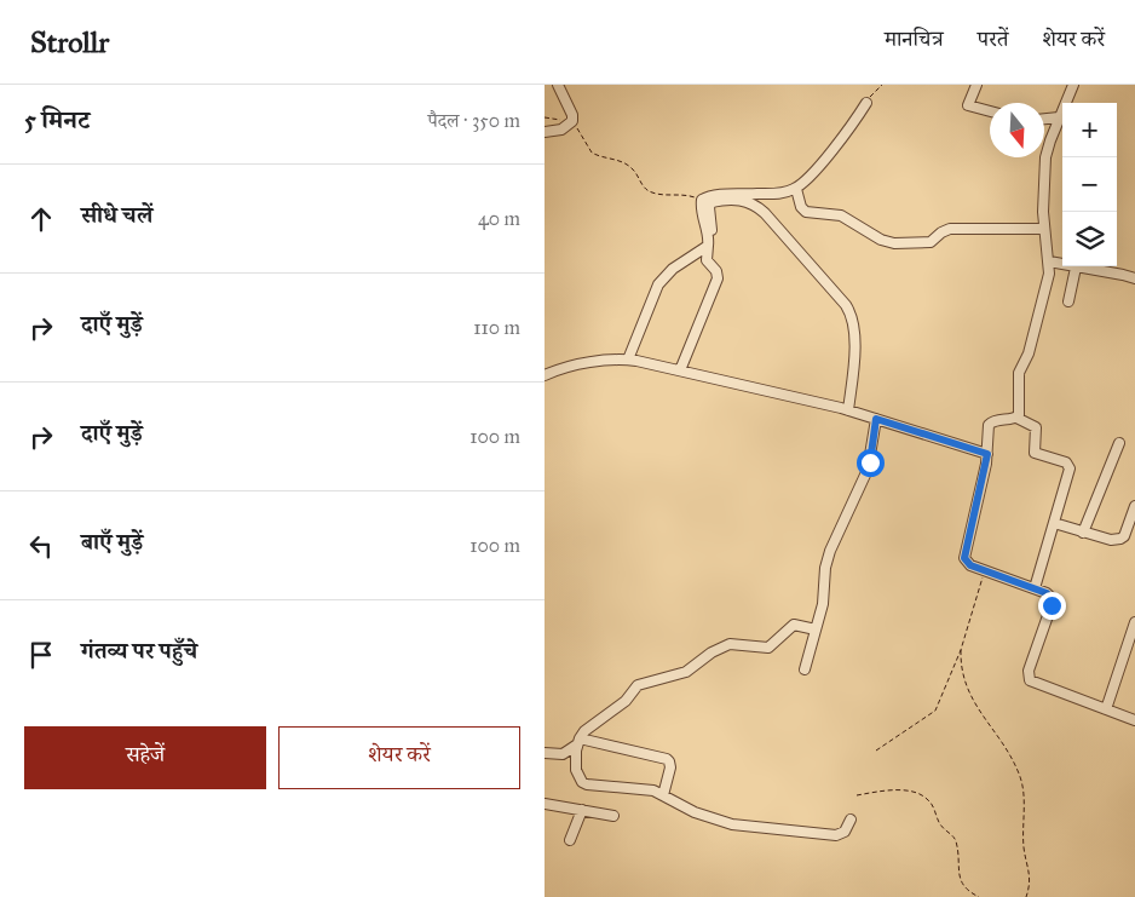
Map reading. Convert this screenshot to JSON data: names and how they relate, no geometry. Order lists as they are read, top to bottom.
{
  "north": "bottom",
  "page": {
    "header": "Strollr",
    "nav": ["मानचित्र", "परतें", "शेयर करें"],
    "heading": ["5 मिनट", "पैदल · 350 m"],
    "map_buttons": ["+", "−"],
    "list": [
      ["सीधे चलें", "40 m"],
      ["दाएँ मुड़ें", "110 m"],
      ["दाएँ मुड़ें", "100 m"],
      ["बाएँ मुड़ें", "100 m"],
      "गंतव्य पर पहुँचे"
    ],
    "buttons": ["सहेजें", "शेयर करें"]
  }
}
